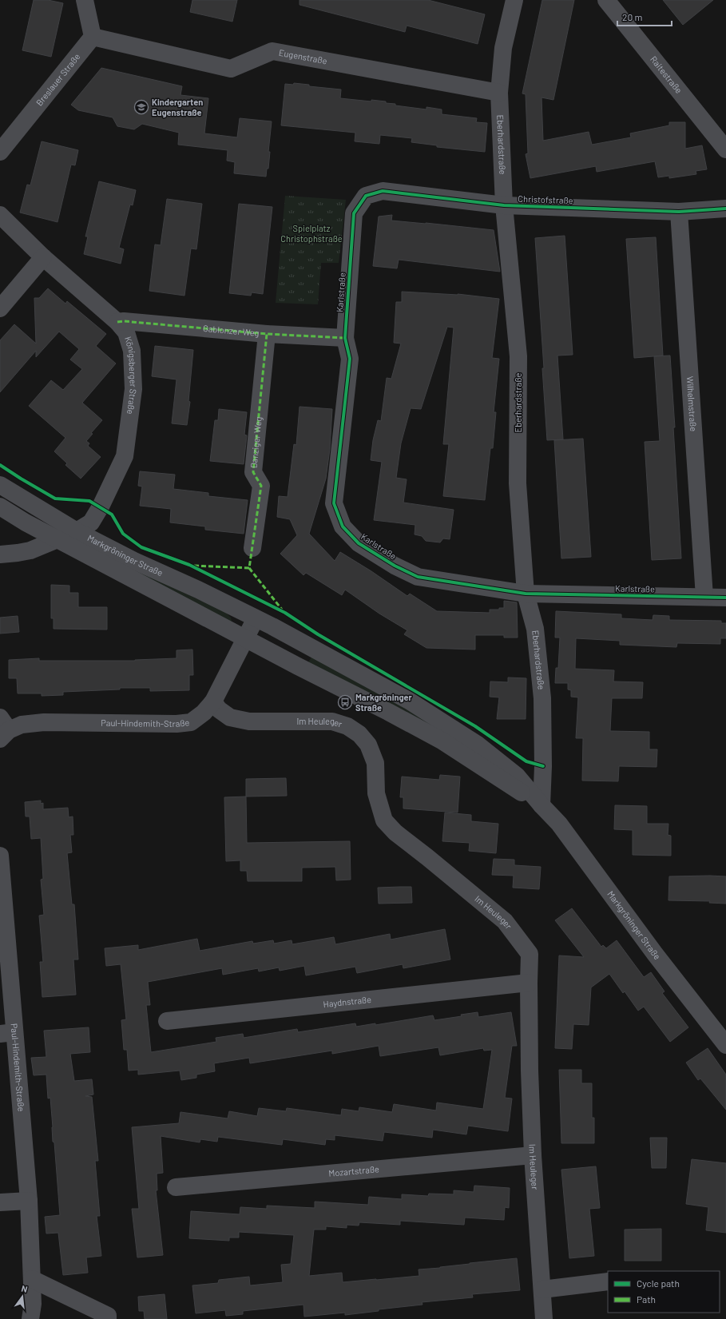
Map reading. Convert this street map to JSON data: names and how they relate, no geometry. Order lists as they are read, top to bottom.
{
  "streets": {
    "street": [
      "Eugenstraße",
      "Raitestraße",
      "Breslauer Straße",
      "Eberhardstraße",
      "Christofstraße",
      "Karlstraße",
      "Gablonzer Weg",
      "Königsberger Straße",
      "Wilhelmstraße",
      "Danziger Weg",
      "Markgröninger Straße",
      "Paul-Hindemith-Straße",
      "Im Heuleger",
      "Haydnstraße",
      "Mozartstraße"
    ]
  },
  "crossings": [
    ["Eugenstraße", "Breslauer Straße"],
    ["Eugenstraße", "Eberhardstraße"],
    ["Eberhardstraße", "Christofstraße"],
    ["Eberhardstraße", "Karlstraße"],
    ["Eberhardstraße", "Markgröninger Straße"],
    ["Christofstraße", "Karlstraße"],
    ["Christofstraße", "Wilhelmstraße"],
    ["Karlstraße", "Gablonzer Weg"],
    ["Karlstraße", "Wilhelmstraße"],
    ["Gablonzer Weg", "Königsberger Straße"],
    ["Gablonzer Weg", "Danziger Weg"],
    ["Königsberger Straße", "Markgröninger Straße"],
    ["Markgröninger Straße", "Paul-Hindemith-Straße"],
    ["Paul-Hindemith-Straße", "Im Heuleger"],
    ["Im Heuleger", "Haydnstraße"],
    ["Im Heuleger", "Mozartstraße"]
  ],
  "parks": ["Spielplatz Christophstraße"],
  "places": {
    "school or university": ["Kindergarten Eugenstraße"],
    "bus stop": ["Markgröninger Straße"]
  },
  "legend": ["Cycle path", "Path"],
  "scale_bar": "20 m",
  "north": "top"
}
